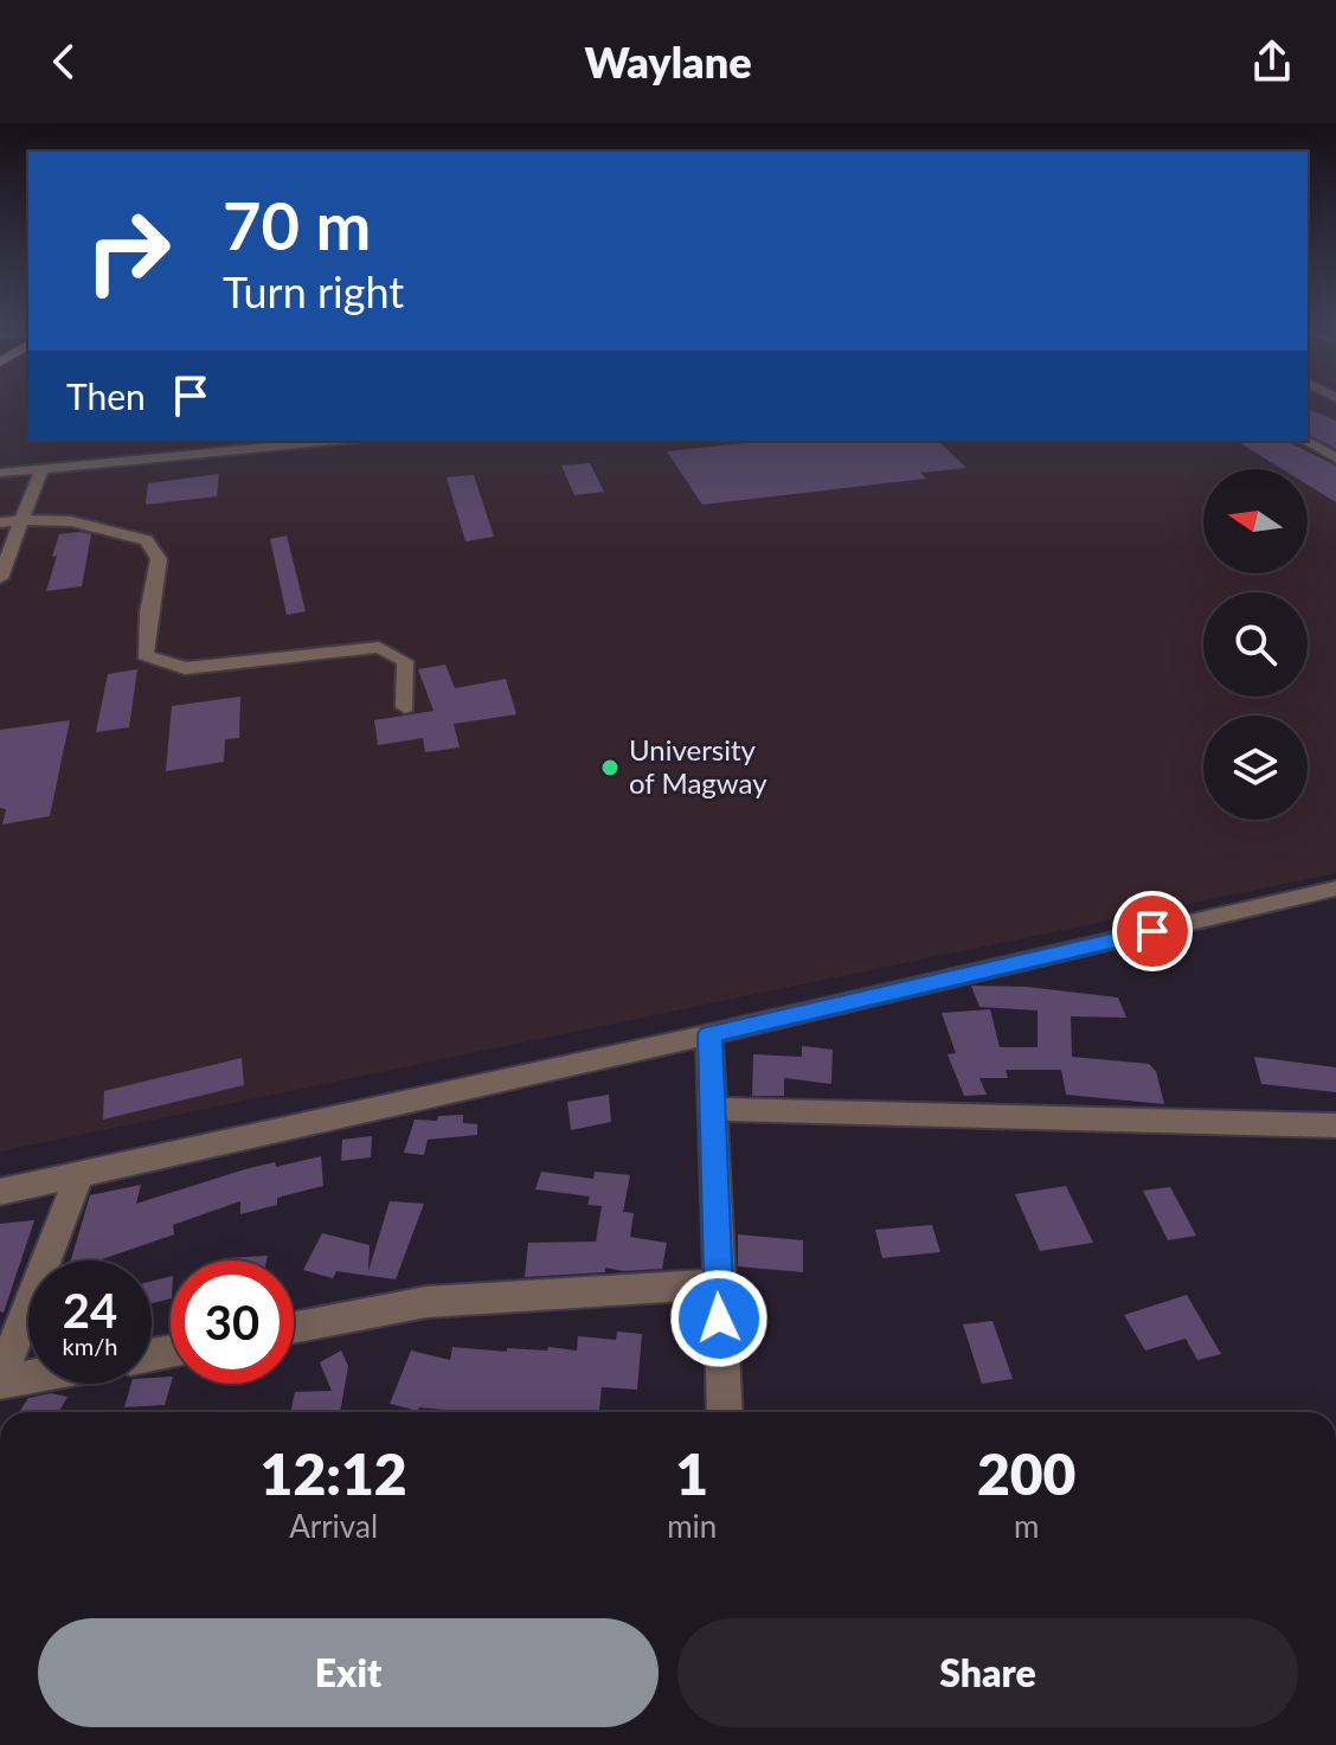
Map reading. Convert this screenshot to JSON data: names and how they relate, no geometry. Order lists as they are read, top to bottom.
{
  "places": ["University of Magway"],
  "north": "left",
  "page": {
    "header": "Waylane",
    "turn": ["70 m", "Turn right"],
    "then": "Then",
    "speed": "24 km/h",
    "limit": "30",
    "eta": [
      "12:12",
      "Arrival",
      "1",
      "min",
      "200",
      "m"
    ],
    "buttons": ["Exit", "Share"]
  }
}
